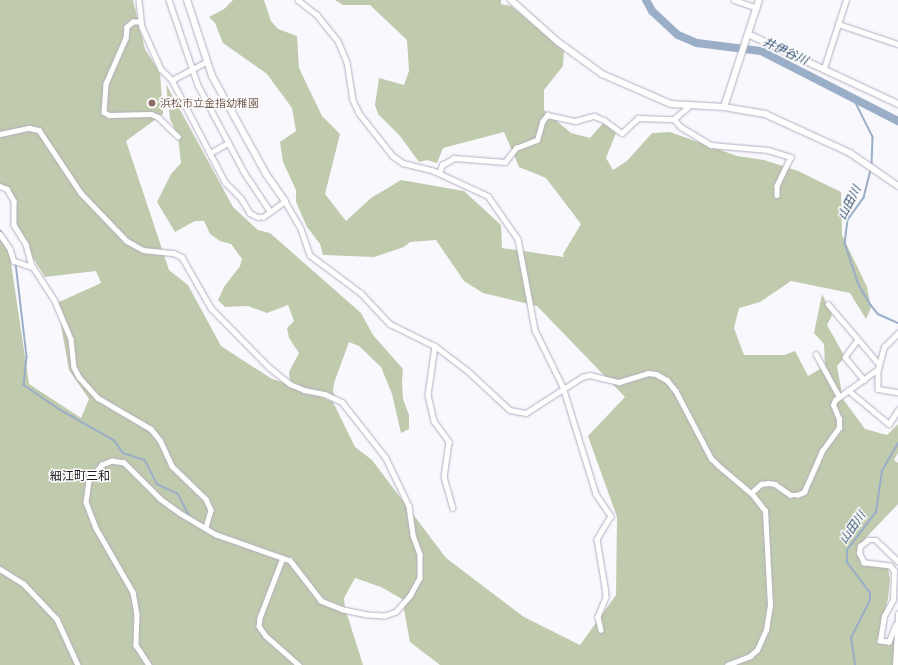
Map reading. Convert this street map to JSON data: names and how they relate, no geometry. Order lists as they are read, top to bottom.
{
  "districts": ["細江町三和"],
  "water": ["井伊谷川", "山田川"],
  "places": ["浜松市立金指幼稚園"]
}
